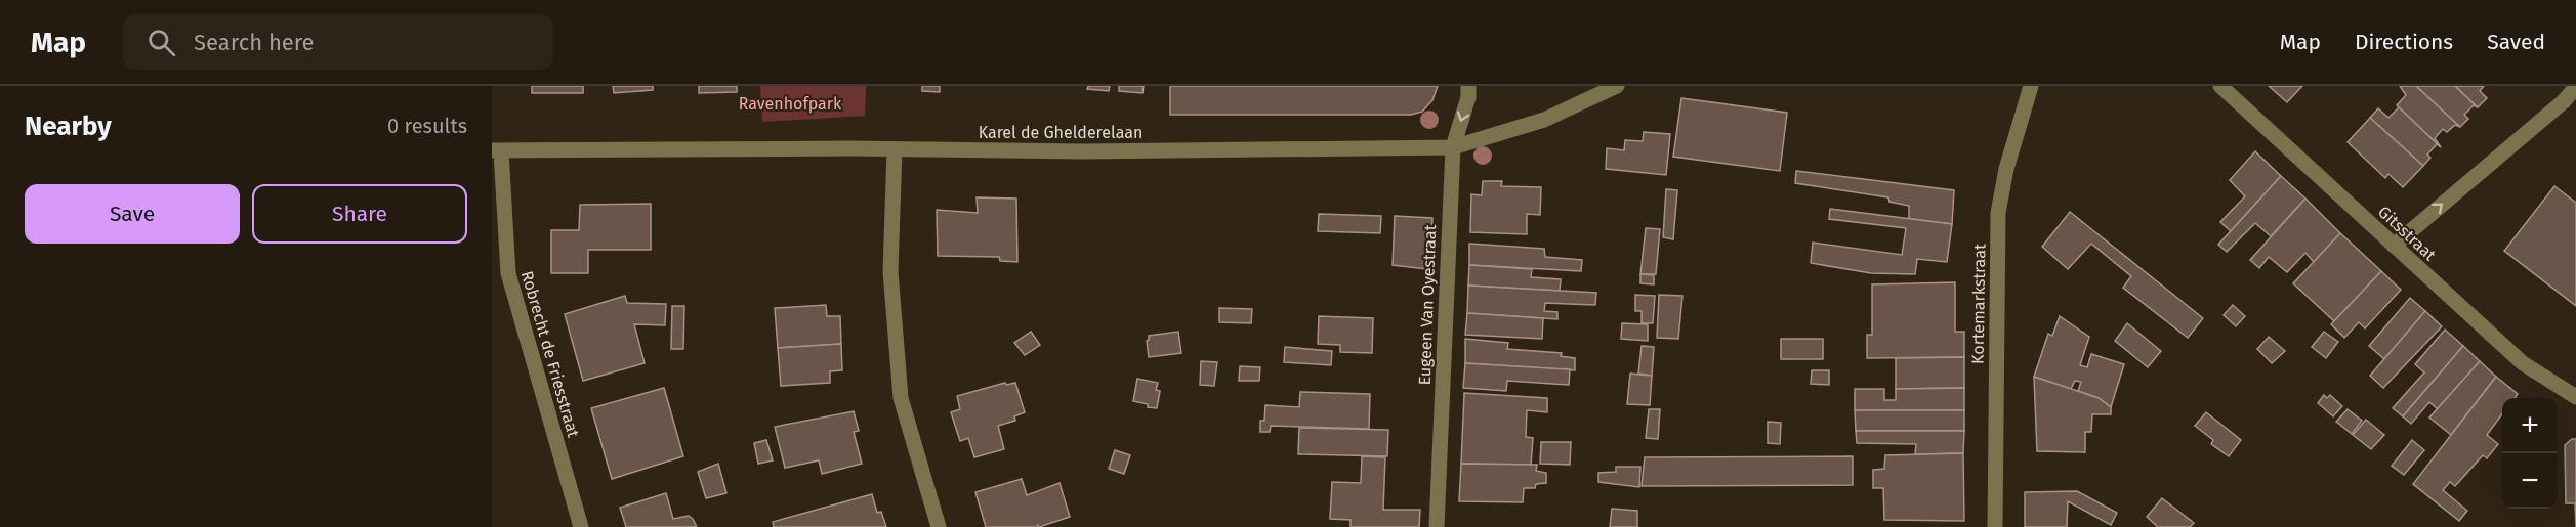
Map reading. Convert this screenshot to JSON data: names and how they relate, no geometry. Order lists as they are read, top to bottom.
{
  "streets": {
    "street": [
      "Karel de Ghelderelaan",
      "Gitsstraat",
      "Kortemarkstraat",
      "Eugeen Van Oyestraat",
      "Robrecht de Friesstraat"
    ]
  },
  "crossings": [
    ["Karel de Ghelderelaan", "Eugeen Van Oyestraat"],
    ["Karel de Ghelderelaan", "Robrecht de Friesstraat"]
  ],
  "parks": ["Ravenhofpark"],
  "page": {
    "header": "Map",
    "search": "Search here",
    "nav": ["Map", "Directions", "Saved"],
    "heading": ["Nearby", "0 results"],
    "buttons": ["Save", "Share"],
    "map_buttons": ["+", "−"]
  }
}
